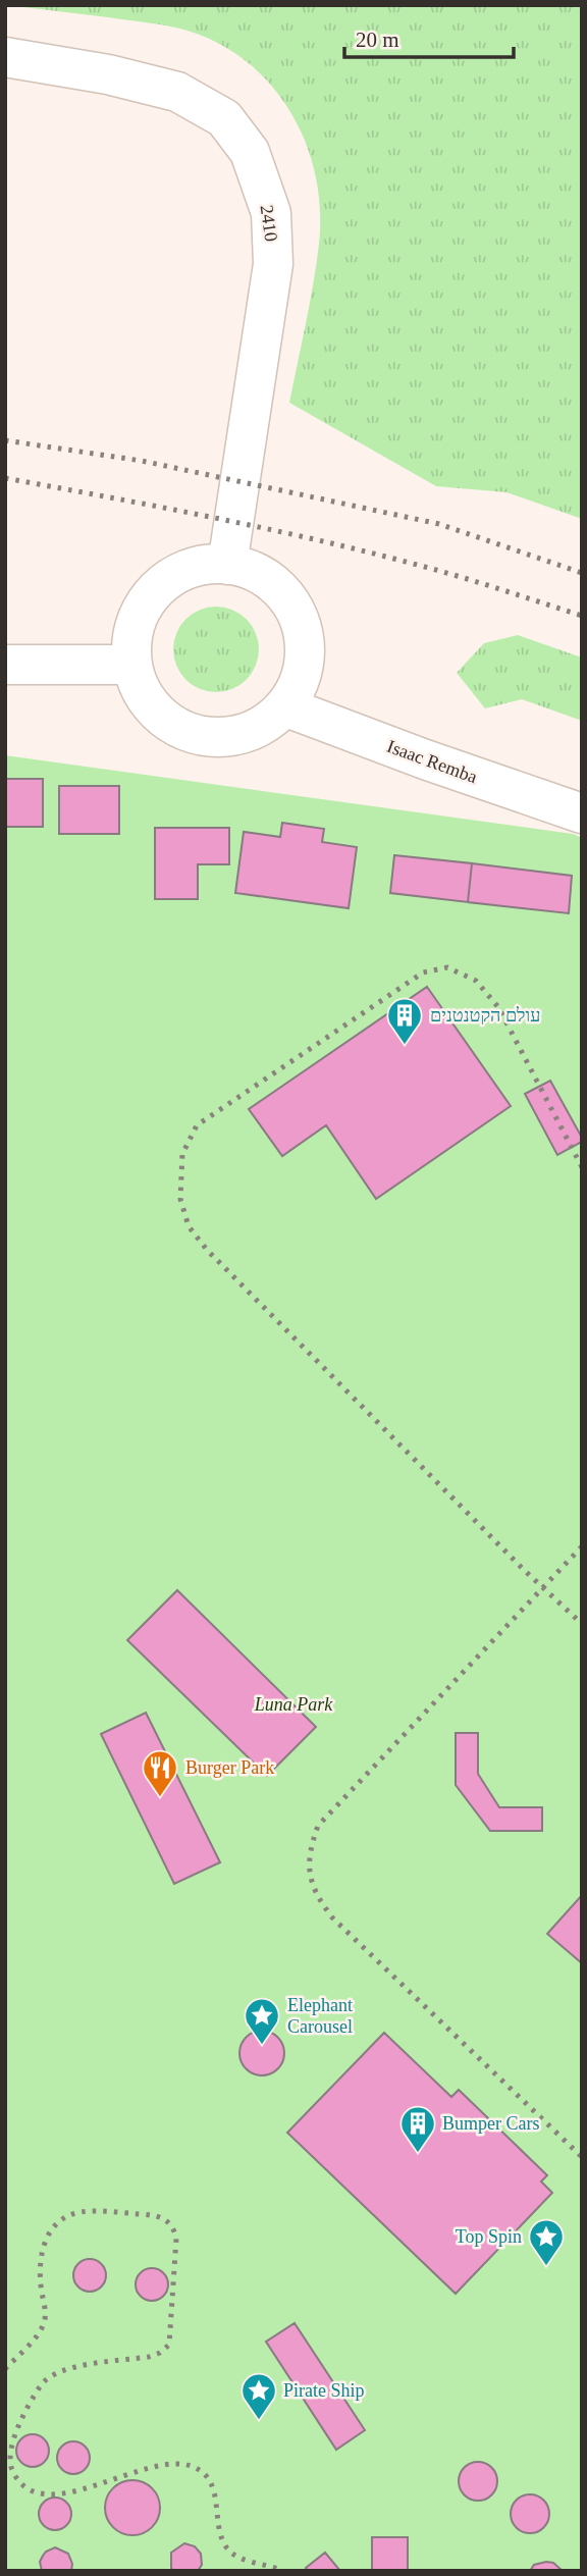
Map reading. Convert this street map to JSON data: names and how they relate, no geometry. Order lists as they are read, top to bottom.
{
  "streets": {
    "street": ["2410", "Isaac Remba"]
  },
  "crossings": [
    ["2410", "Isaac Remba"]
  ],
  "parks": ["Luna Park"],
  "places": {
    "building": ["עולם הקטנטנים", "Bumper Cars"],
    "restaurant": ["Burger Park"],
    "place": ["Elephant Carousel", "Top Spin", "Pirate Ship"]
  },
  "scale_bar": "20 m"
}
